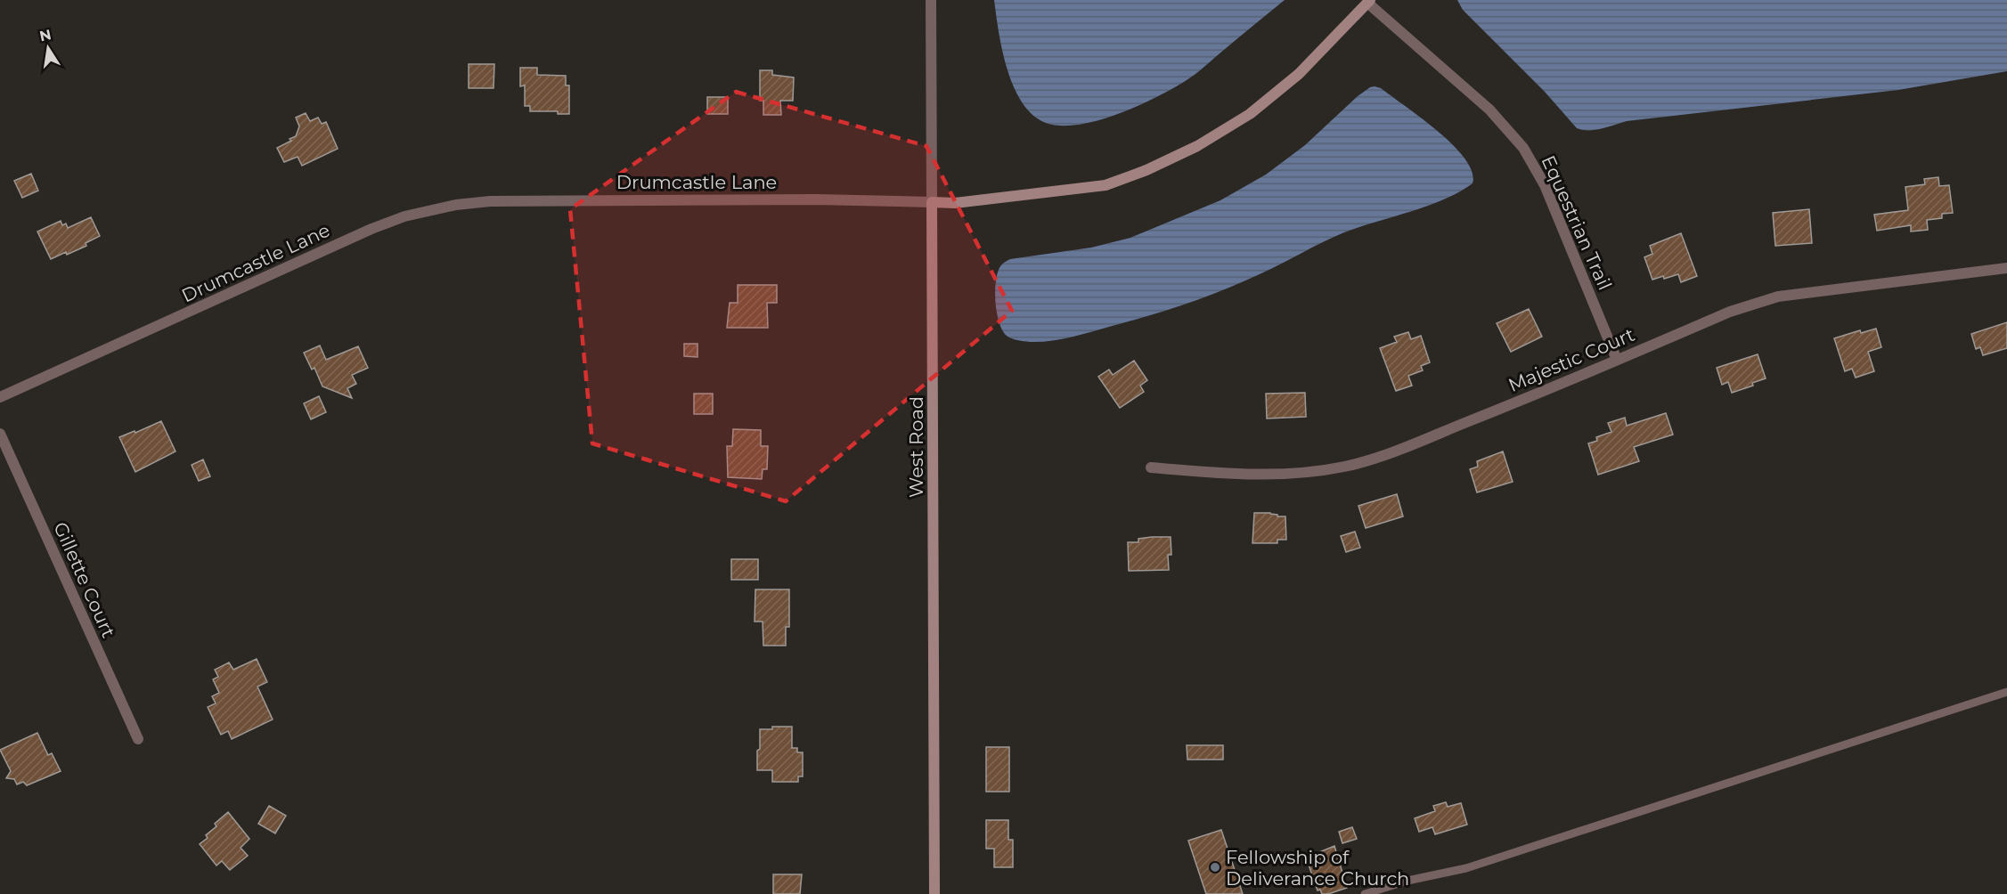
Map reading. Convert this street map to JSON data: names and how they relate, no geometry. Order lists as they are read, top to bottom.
{
  "streets": {
    "street": [
      "Drumcastle Lane",
      "Equestrian Trail",
      "Majestic Court",
      "West Road",
      "Gillette Court"
    ]
  },
  "crossings": [
    ["Drumcastle Lane", "Equestrian Trail"],
    ["Drumcastle Lane", "West Road"],
    ["Equestrian Trail", "Majestic Court"]
  ],
  "places": ["Fellowship of Deliverance Church"],
  "north": "top"
}
